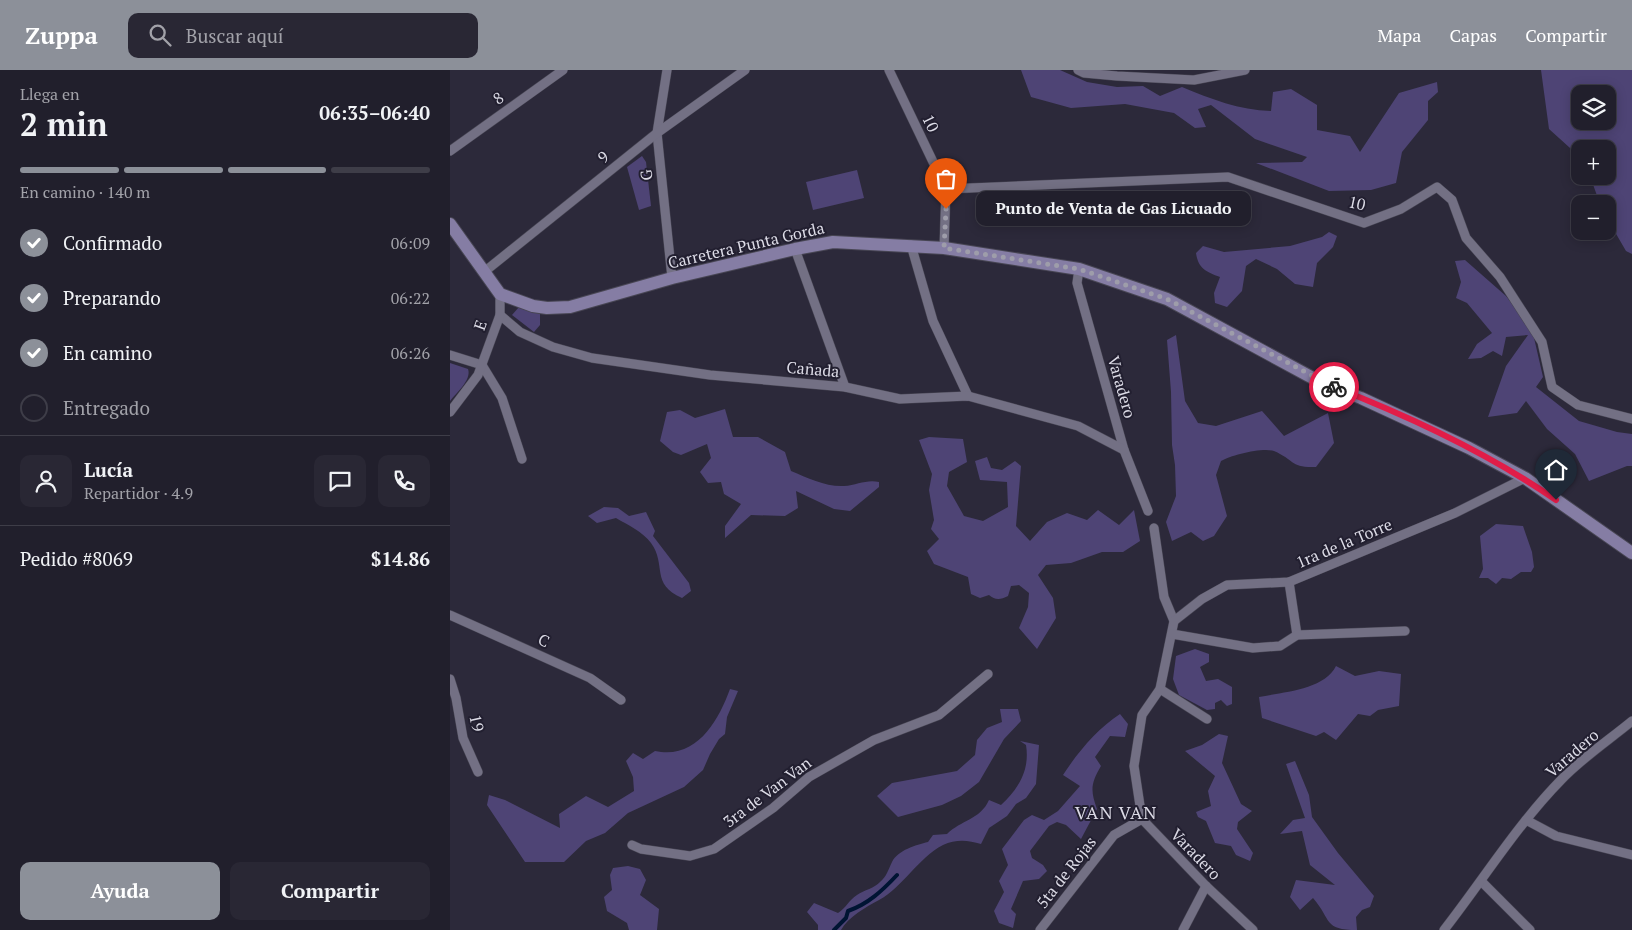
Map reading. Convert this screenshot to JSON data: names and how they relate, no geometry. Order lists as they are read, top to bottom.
{
  "streets": {
    "main road": ["Carretera Punta Gorda"],
    "street": [
      "8",
      "10",
      "9",
      "G",
      "E",
      "Cañada",
      "Varadero",
      "1ra de la Torre",
      "C",
      "19",
      "3ra de Van Van",
      "5ta de Rojas"
    ]
  },
  "crossings": [
    ["10", "Carretera Punta Gorda"],
    ["9", "G"],
    ["G", "Carretera Punta Gorda"],
    ["Carretera Punta Gorda", "E"],
    ["Carretera Punta Gorda", "Varadero"],
    ["Carretera Punta Gorda", "1ra de la Torre"],
    ["E", "Cañada"],
    ["Cañada", "Varadero"],
    ["Varadero", "5ta de Rojas"]
  ],
  "districts": ["VAN VAN"],
  "places": ["Punto de Venta de Gas Licuado"],
  "page": {
    "header": "Zuppa",
    "search": "Buscar aquí",
    "nav": ["Mapa", "Capas", "Compartir"],
    "heading": ["2 min", "Llega en", "06:35–06:40"],
    "panel": [
      "Lucía",
      "Repartidor · 4.9",
      "Pedido #8069",
      "$14.86"
    ],
    "map_buttons": ["+", "−"],
    "bar": "En camino · 140 m",
    "bubble": "Punto de Venta de Gas Licuado",
    "list": [
      ["Confirmado", "06:09"],
      ["Preparando", "06:22"],
      ["En camino", "06:26"],
      "Entregado"
    ],
    "buttons": ["Ayuda", "Compartir"]
  }
}
